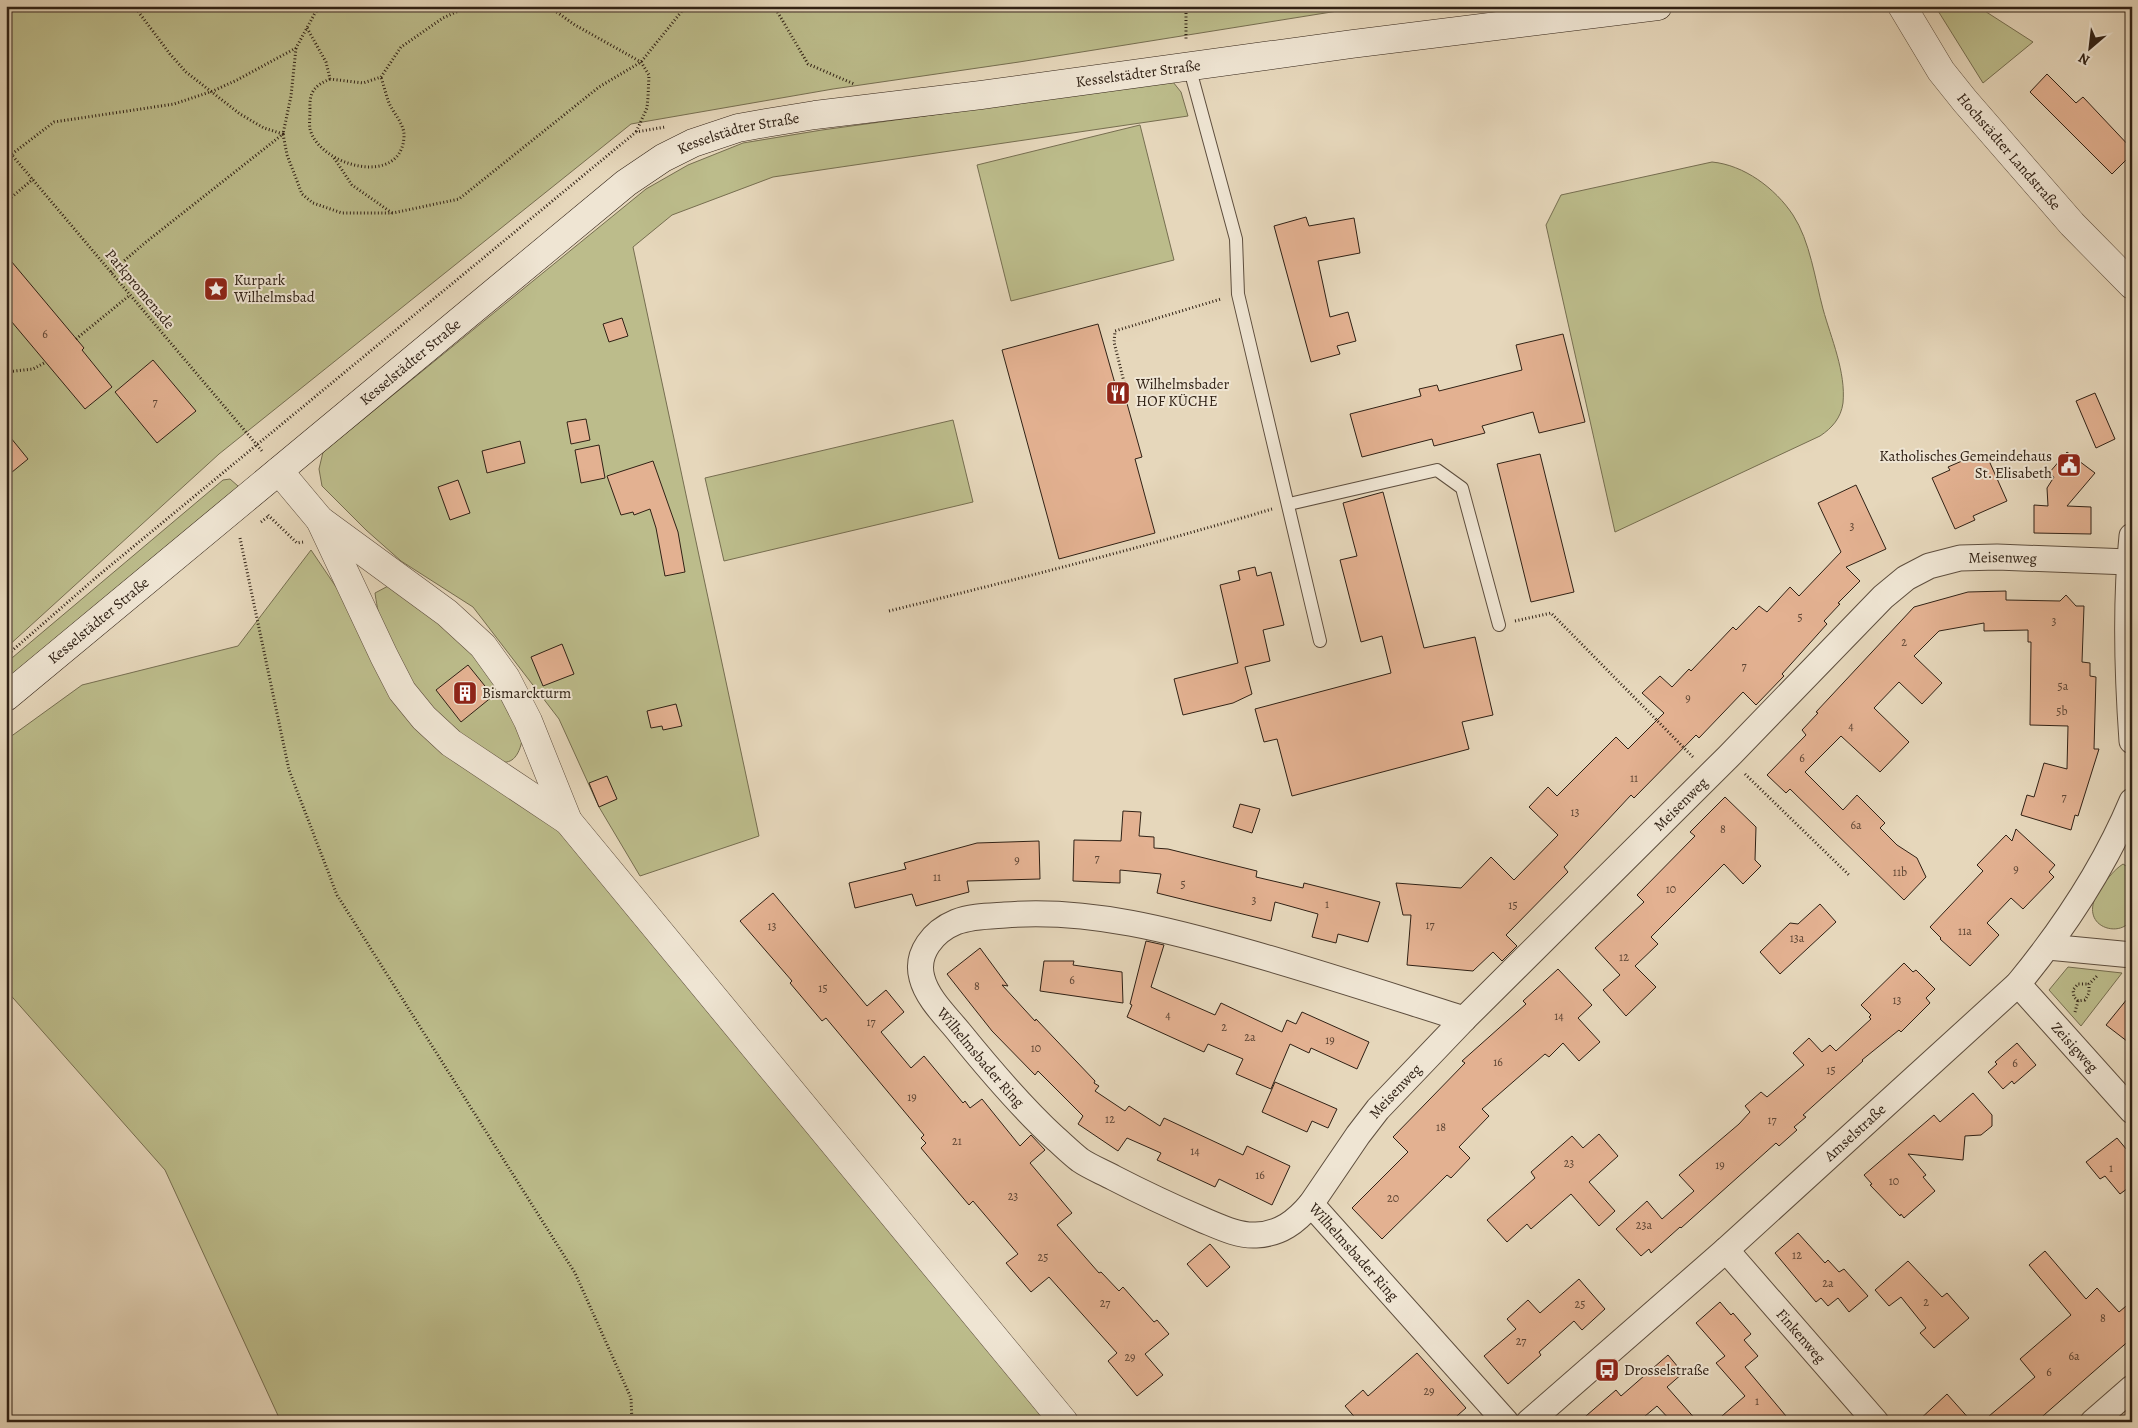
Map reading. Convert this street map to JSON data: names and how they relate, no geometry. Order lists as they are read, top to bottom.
{
  "streets": {
    "street": [
      "Kesselstädter Straße",
      "Hochstädter Landstraße",
      "Meisenweg",
      "Zeisigweg",
      "Wilhelmsbader Ring",
      "Amselstraße",
      "Finkenweg"
    ],
    "path": ["Parkpromenade"]
  },
  "crossings": [
    ["Meisenweg", "Wilhelmsbader Ring"],
    ["Zeisigweg", "Amselstraße"],
    ["Amselstraße", "Finkenweg"]
  ],
  "places": {
    "place": ["Kurpark Wilhelmsbad"],
    "restaurant": ["Wilhelmsbader HOF KÜCHE"],
    "public building": ["Katholisches Gemeindehaus St. Elisabeth"],
    "building": ["Bismarckturm"],
    "bus stop": ["Drosselstraße"]
  },
  "house_numbers": [
    "6",
    "7",
    "3",
    "5",
    "3",
    "2",
    "7",
    "5a",
    "9",
    "5b",
    "4",
    "6",
    "11",
    "7",
    "13",
    "6a",
    "8",
    "7",
    "9",
    "9",
    "11b",
    "11",
    "5",
    "10",
    "3",
    "1",
    "15",
    "17",
    "13",
    "11a",
    "13a",
    "12",
    "6",
    "8",
    "15",
    "13",
    "4",
    "14",
    "17",
    "2",
    "2a",
    "19",
    "10",
    "16",
    "6",
    "15",
    "19",
    "12",
    "17",
    "18",
    "21",
    "14",
    "23",
    "19",
    "1",
    "16",
    "10",
    "23",
    "20",
    "23a",
    "12",
    "25",
    "2a",
    "2",
    "27",
    "25",
    "8",
    "27",
    "6a",
    "29",
    "6",
    "29",
    "1"
  ],
  "north": "bottom left"
}
